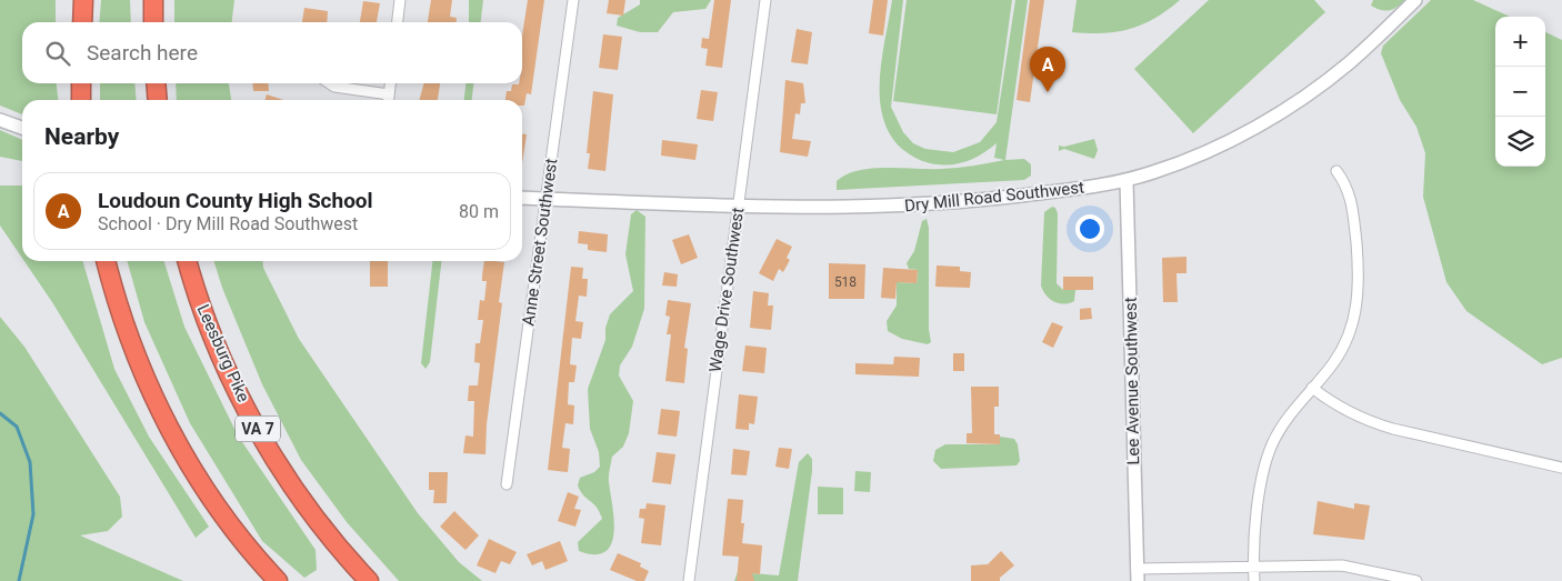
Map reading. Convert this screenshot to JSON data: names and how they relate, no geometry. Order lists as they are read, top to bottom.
{
  "streets": {
    "highway": ["Leesburg Pike", "VA 7"],
    "street": [
      "Dry Mill Road Southwest",
      "Anne Street Southwest",
      "Wage Drive Southwest",
      "Lee Avenue Southwest"
    ]
  },
  "crossings": [
    ["Dry Mill Road Southwest", "Anne Street Southwest"],
    ["Dry Mill Road Southwest", "Wage Drive Southwest"],
    ["Dry Mill Road Southwest", "Lee Avenue Southwest"]
  ],
  "house_numbers": ["518"],
  "page": {
    "map_buttons": ["+", "−"],
    "search": "Search here",
    "pins": "A",
    "heading": "Nearby",
    "list": [
      {
        "mark": "A",
        "name": "Loudoun County High School",
        "note": "School · Dry Mill Road Southwest",
        "value": "80 m"
      }
    ]
  }
}
